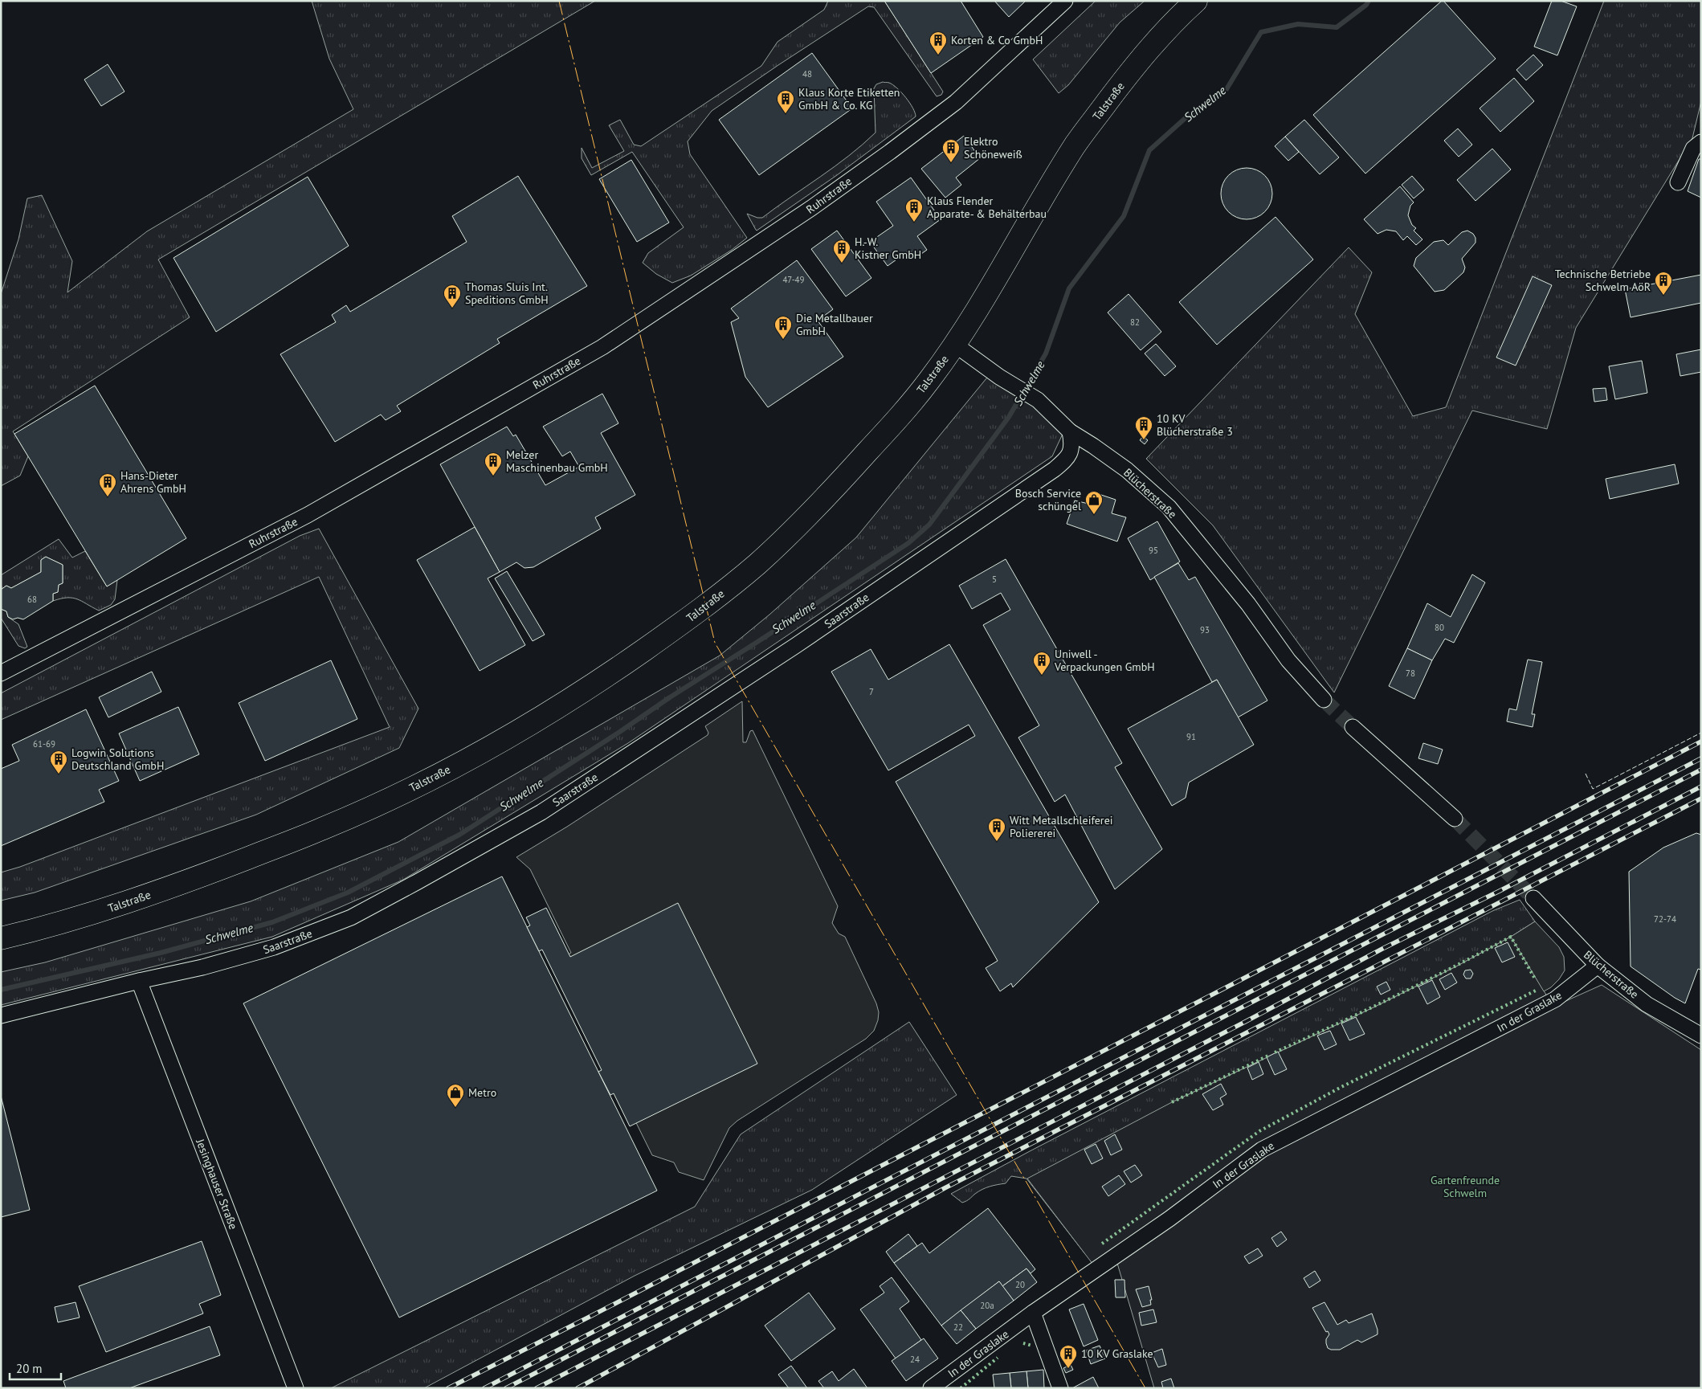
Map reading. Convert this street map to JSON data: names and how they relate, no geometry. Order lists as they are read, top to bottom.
{
  "streets": {
    "main road": ["Talstraße"],
    "street": [
      "Ruhrstraße",
      "Blücherstraße",
      "Saarstraße",
      "In der Graslake",
      "Jesinghauser Straße"
    ]
  },
  "crossings": [
    ["Talstraße", "Blücherstraße"],
    ["Blücherstraße", "Saarstraße"],
    ["Blücherstraße", "In der Graslake"],
    ["Saarstraße", "Jesinghauser Straße"]
  ],
  "water": ["Schwelme"],
  "parks": ["Gartenfreunde Schwelm"],
  "places": {
    "building": [
      "Korten & Co GmbH",
      "Klaus Korte Etiketten GmbH & Co. KG",
      "Elektro Schöneweiß",
      "Klaus Flender Apparate- & Behälterbau",
      "H.-W. Kistner GmbH",
      "Technische Betriebe Schwelm AöR",
      "Thomas Sluis Int. Speditions GmbH",
      "Die Metallbauer GmbH",
      "10 KV Blücherstraße 3",
      "Melzer Maschinenbau GmbH",
      "Hans-Dieter Ahrens GmbH",
      "Uniwell - Verpackungen GmbH",
      "Logwin Solutions Deutschland GmbH",
      "Witt Metallschleiferei Poliererei",
      "10 KV Graslake"
    ],
    "shop": ["Bosch Service schüngel", "Metro"]
  },
  "house_numbers": [
    "48",
    "47-49",
    "82",
    "95",
    "5",
    "68",
    "80",
    "93",
    "78",
    "7",
    "91",
    "61-69",
    "72-74",
    "20",
    "20a",
    "22",
    "24"
  ],
  "scale_bar": "20 m"
}
